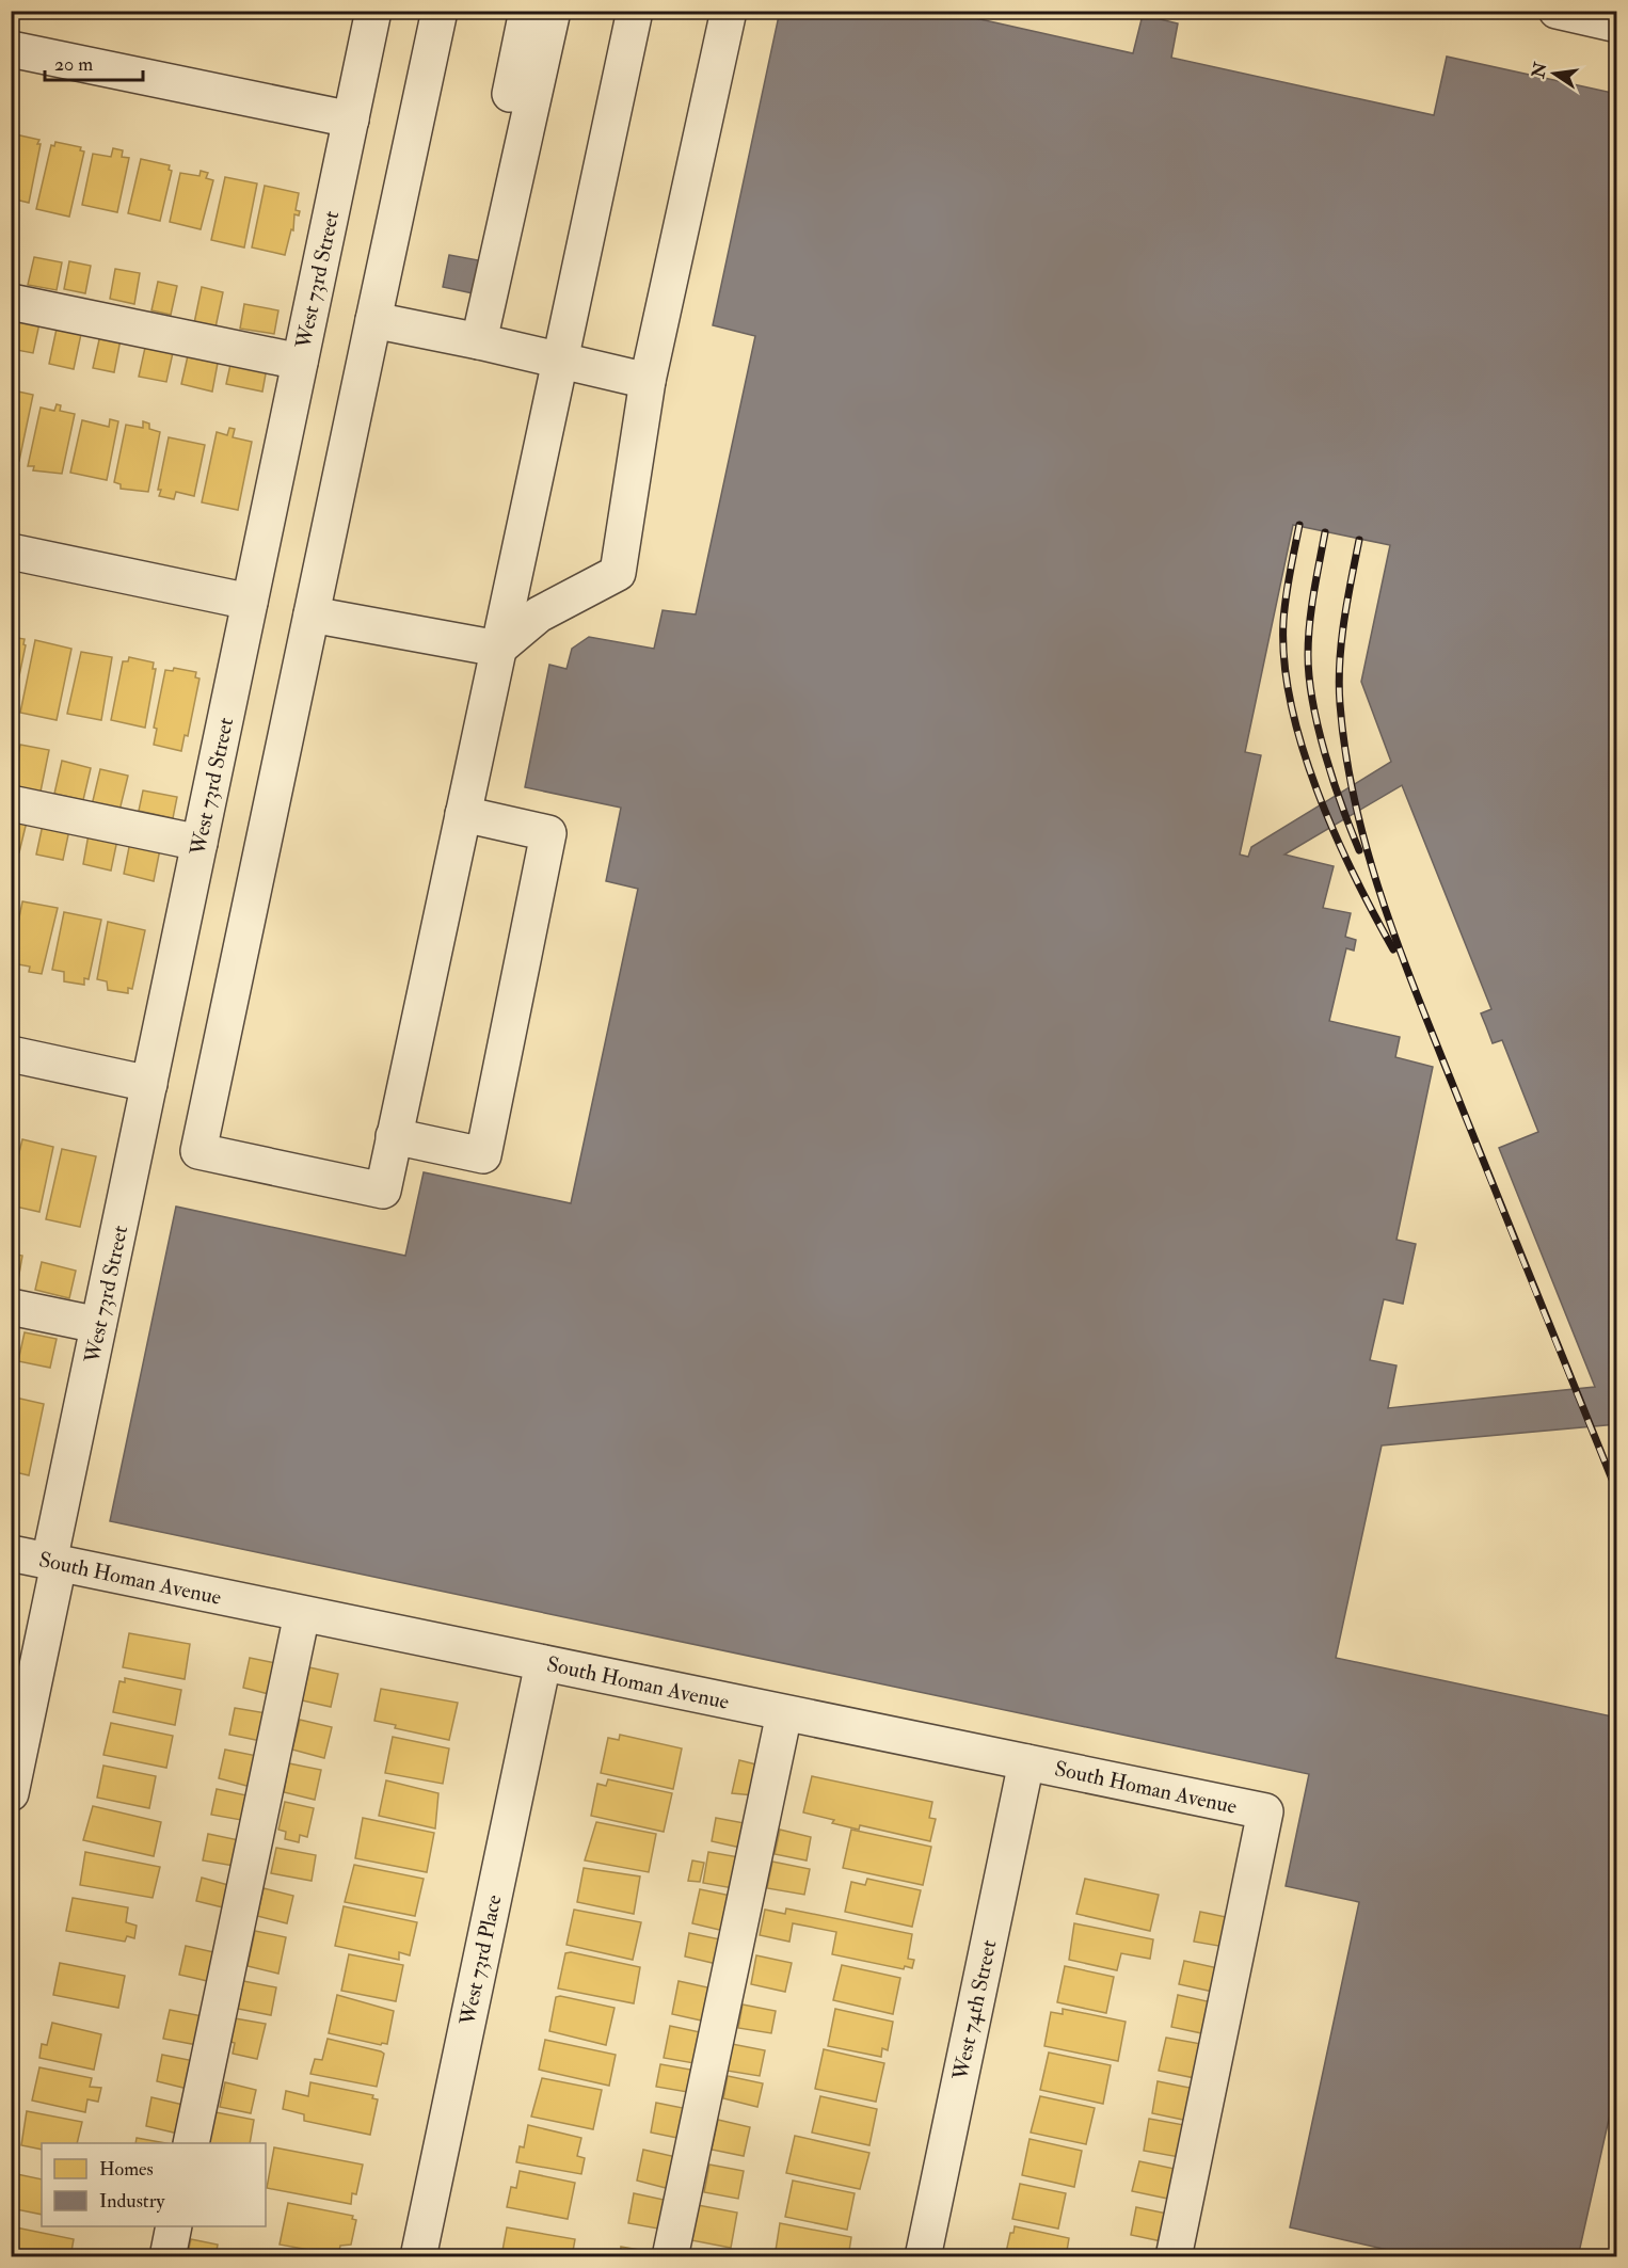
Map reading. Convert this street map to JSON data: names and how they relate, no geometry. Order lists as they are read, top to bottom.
{
  "streets": {
    "street": [
      "West 73rd Street",
      "South Homan Avenue",
      "West 73rd Place",
      "West 74th Street"
    ]
  },
  "crossings": [
    ["West 73rd Street", "South Homan Avenue"],
    ["South Homan Avenue", "West 73rd Place"],
    ["South Homan Avenue", "West 74th Street"]
  ],
  "legend": ["Homes", "Industry"],
  "scale_bar": "20 m",
  "north": "left"
}
